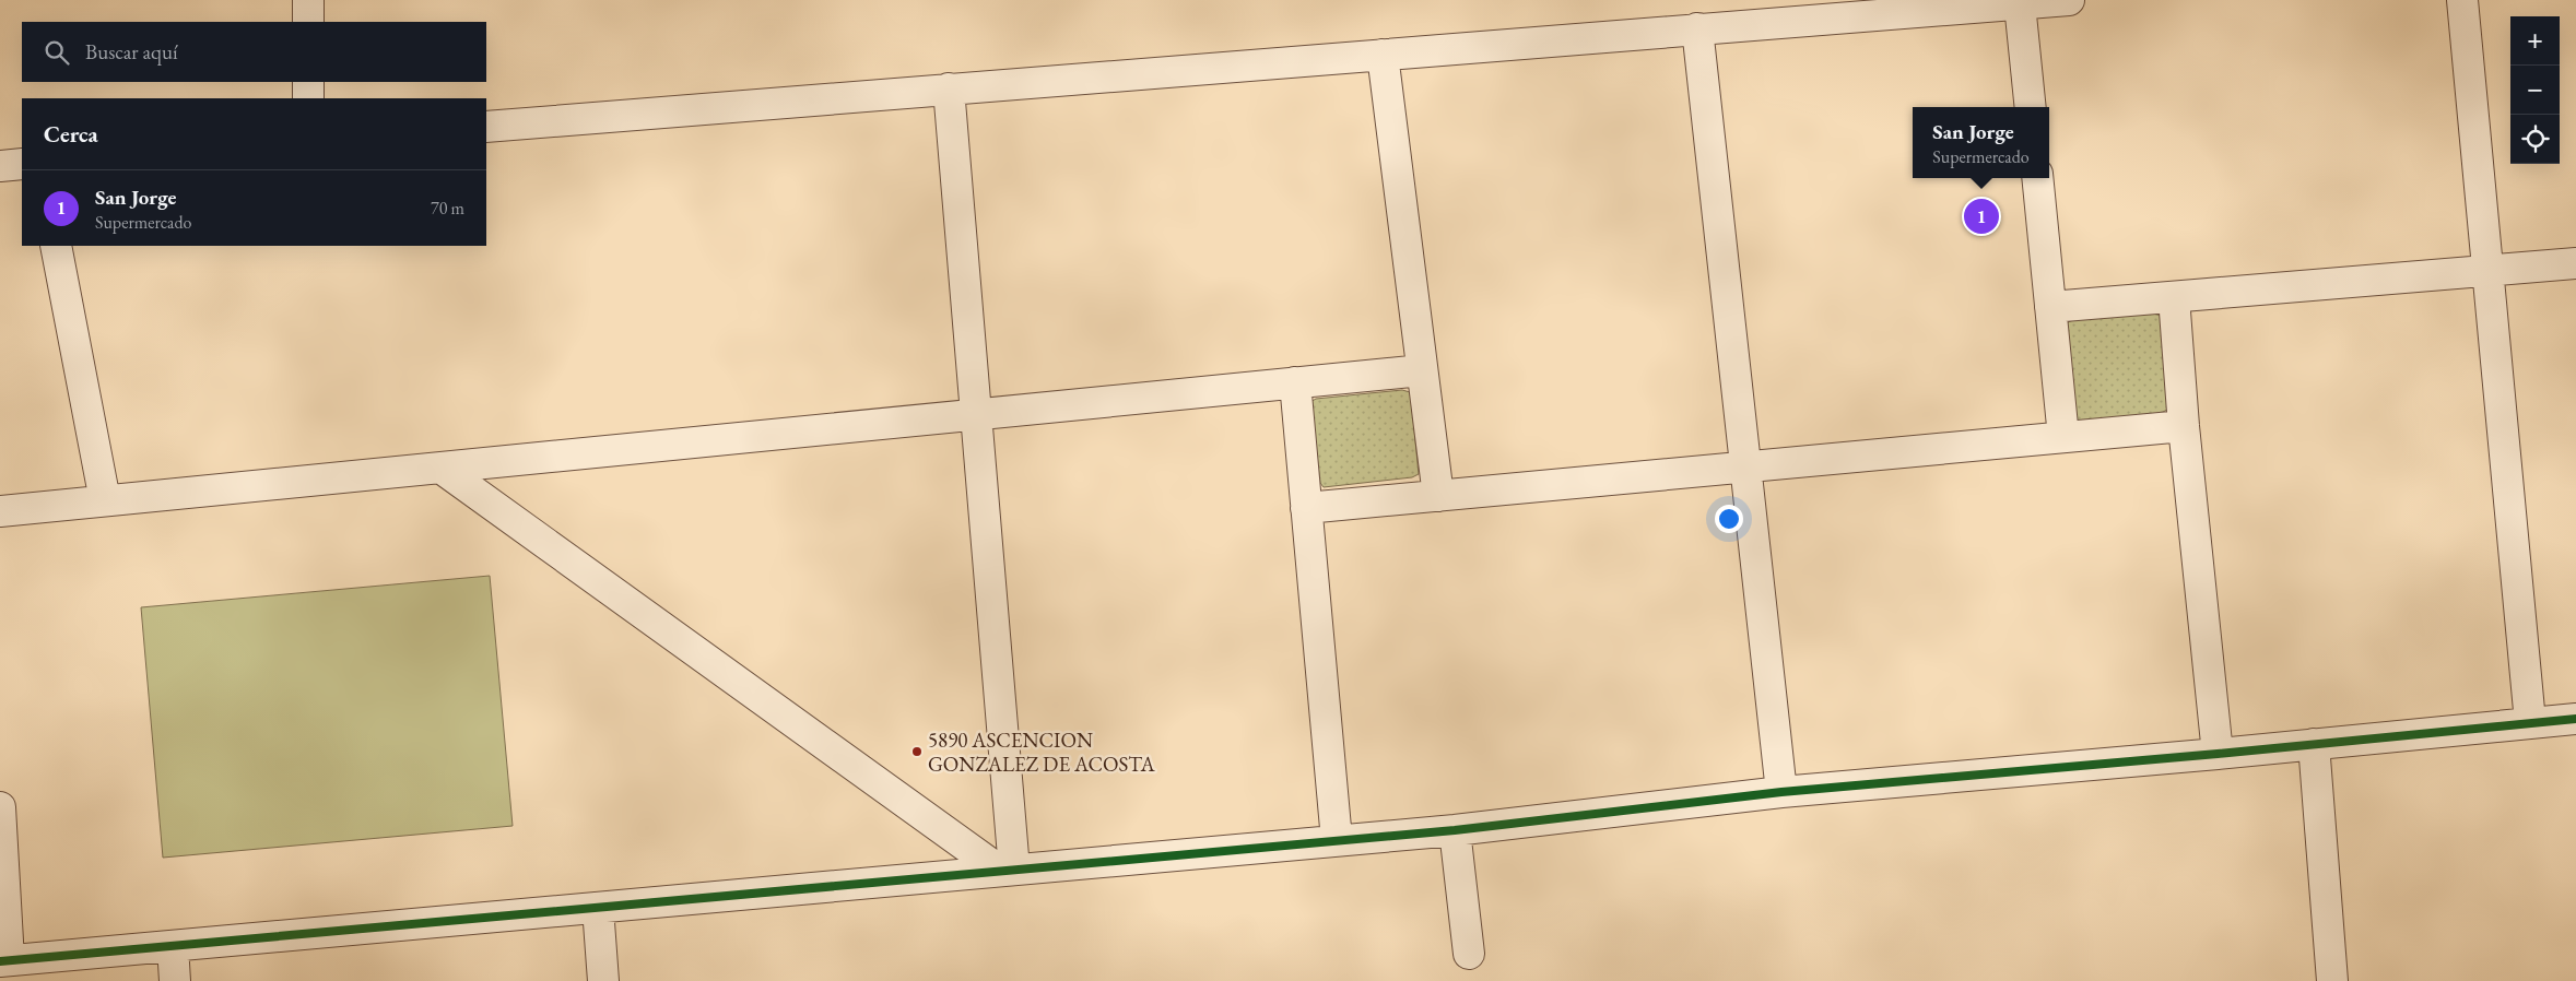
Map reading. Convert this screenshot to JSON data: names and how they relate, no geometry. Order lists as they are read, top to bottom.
{
  "places": ["5890 ASCENCION GONZALEZ DE ACOSTA"],
  "page": {
    "map_buttons": ["+", "−"],
    "search": "Buscar aquí",
    "heading": "Cerca",
    "popup": ["San Jorge", "Supermercado"],
    "list": [
      {
        "mark": "1",
        "name": "San Jorge",
        "note": "Supermercado",
        "value": "70 m"
      }
    ],
    "pins": "1"
  }
}
